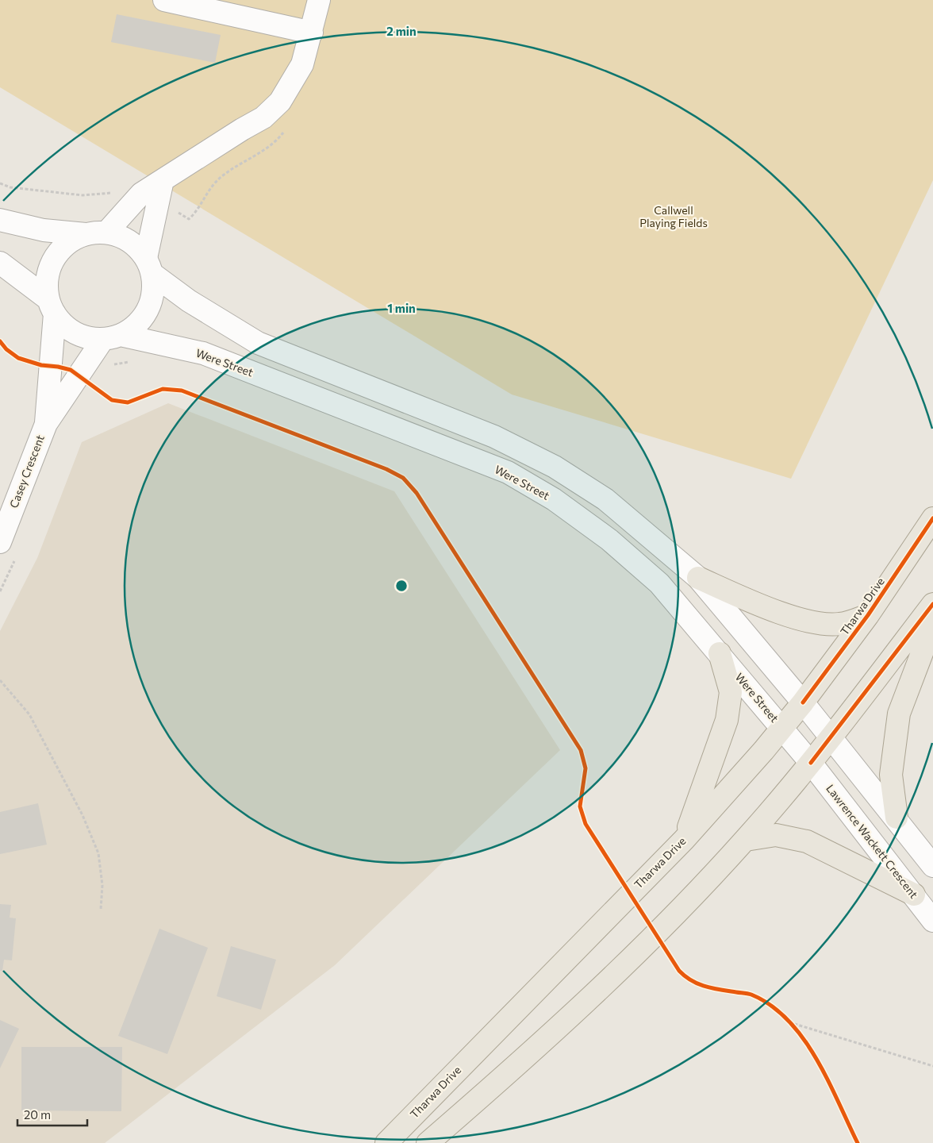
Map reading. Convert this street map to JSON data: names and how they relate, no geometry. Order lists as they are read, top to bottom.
{
  "streets": {
    "main road": ["Tharwa Drive"],
    "street": ["Were Street", "Casey Crescent", "Lawrence Wackett Crescent"]
  },
  "crossings": [
    ["Were Street", "Casey Crescent"],
    ["Were Street", "Tharwa Drive"],
    ["Were Street", "Lawrence Wackett Crescent"]
  ],
  "parks": ["Callwell Playing Fields"],
  "scale_bar": "20 m",
  "rings": ["2 min", "1 min"]
}
